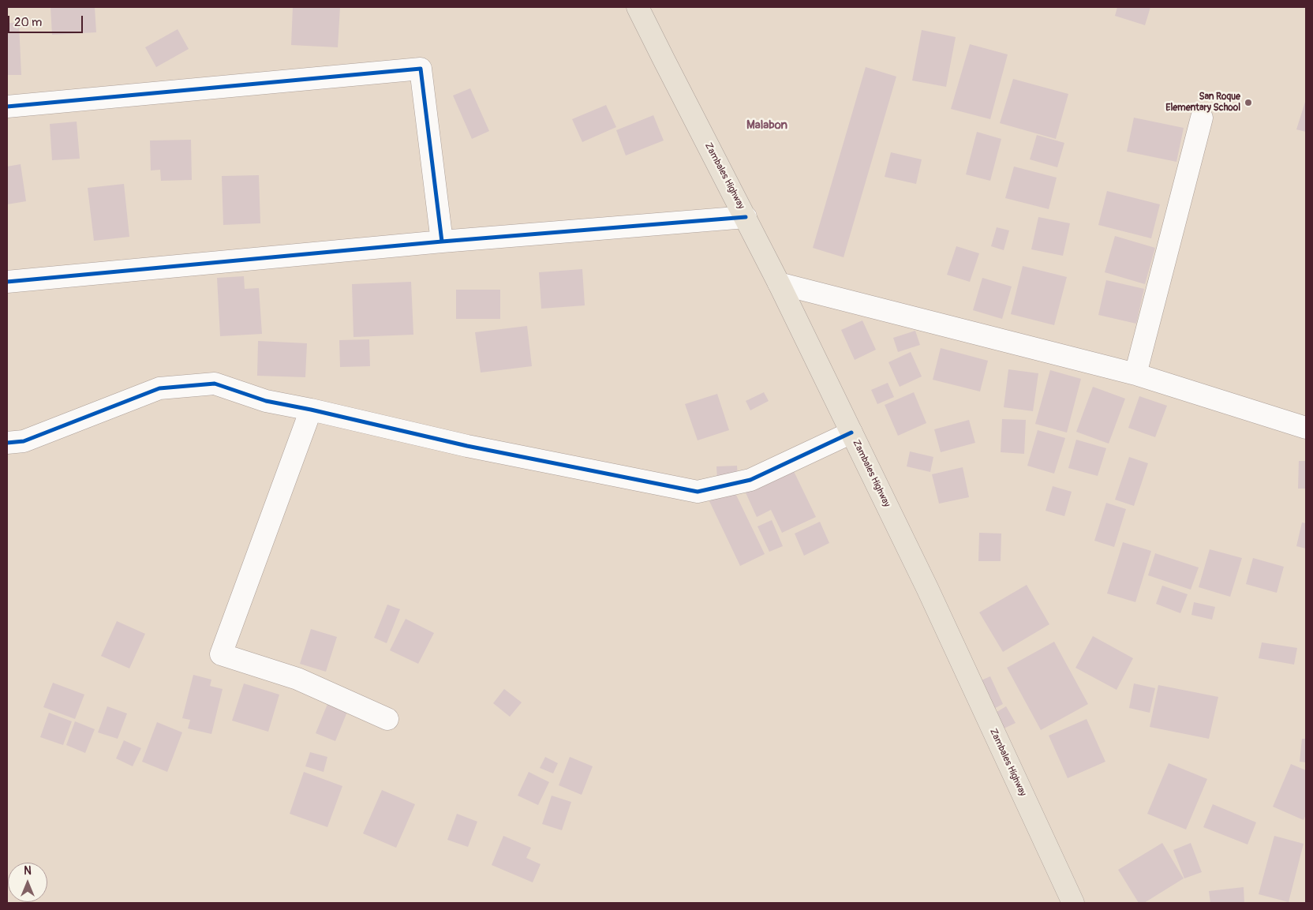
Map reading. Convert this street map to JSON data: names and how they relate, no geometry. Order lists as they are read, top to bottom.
{
  "streets": {
    "main road": ["Zambales Highway"]
  },
  "districts": ["Malabon"],
  "places": ["San Roque Elementary School"],
  "scale_bar": "20 m",
  "north": "top"
}
